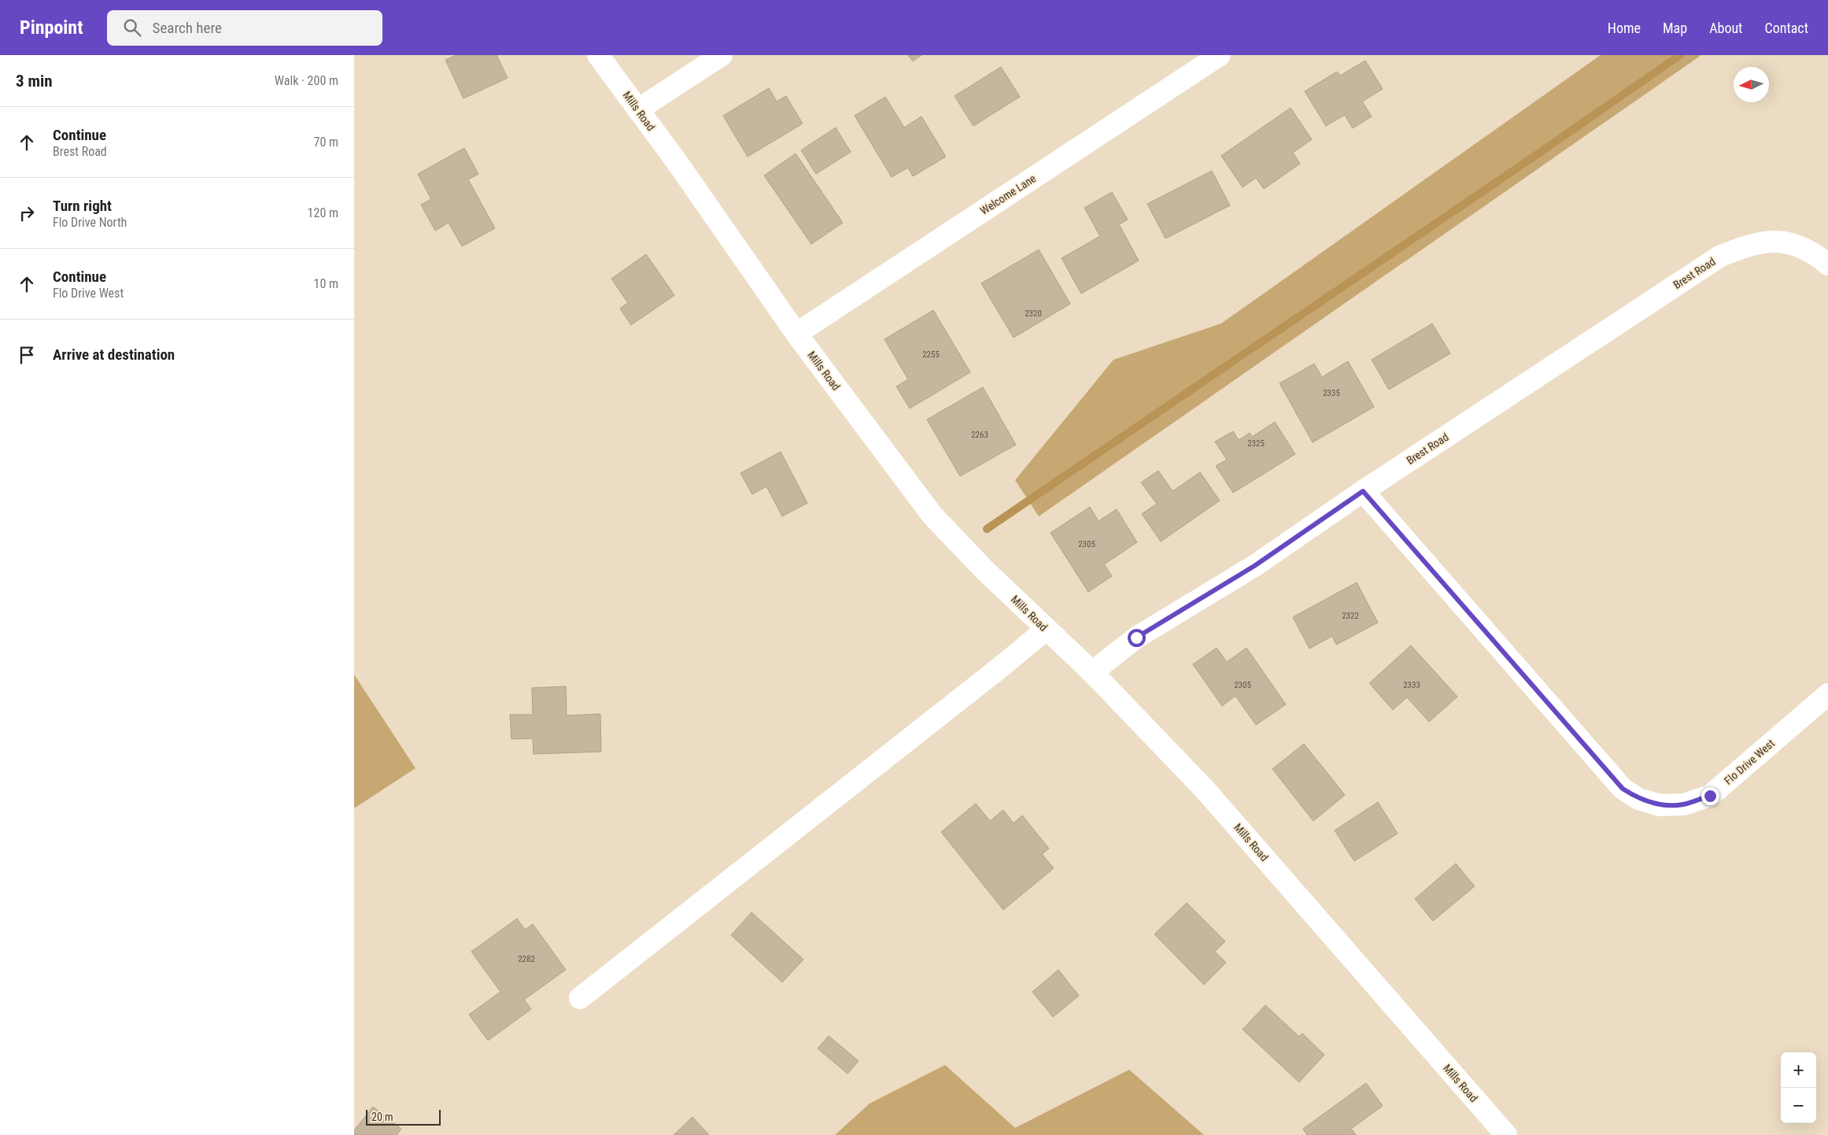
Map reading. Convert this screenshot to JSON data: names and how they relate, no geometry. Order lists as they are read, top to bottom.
{
  "streets": {
    "street": [
      "Mills Road",
      "Welcome Lane",
      "Brest Road",
      "Flo Drive West"
    ]
  },
  "crossings": [
    ["Mills Road", "Welcome Lane"],
    ["Mills Road", "Brest Road"],
    ["Brest Road", "Flo Drive West"]
  ],
  "house_numbers": [
    "2320",
    "2255",
    "2335",
    "2263",
    "2325",
    "2305",
    "2322",
    "2305",
    "2333",
    "2282"
  ],
  "scale_bar": "20 m",
  "north": "left",
  "page": {
    "header": "Pinpoint",
    "search": "Search here",
    "nav": [
      "Home",
      "Map",
      "About",
      "Contact"
    ],
    "heading": ["3 min", "Walk · 200 m"],
    "list": [
      ["Continue", "Brest Road", "70 m"],
      ["Turn right", "Flo Drive North", "120 m"],
      ["Continue", "Flo Drive West", "10 m"],
      "Arrive at destination"
    ],
    "map_buttons": ["+", "−"],
    "scale": "20 m"
  }
}
